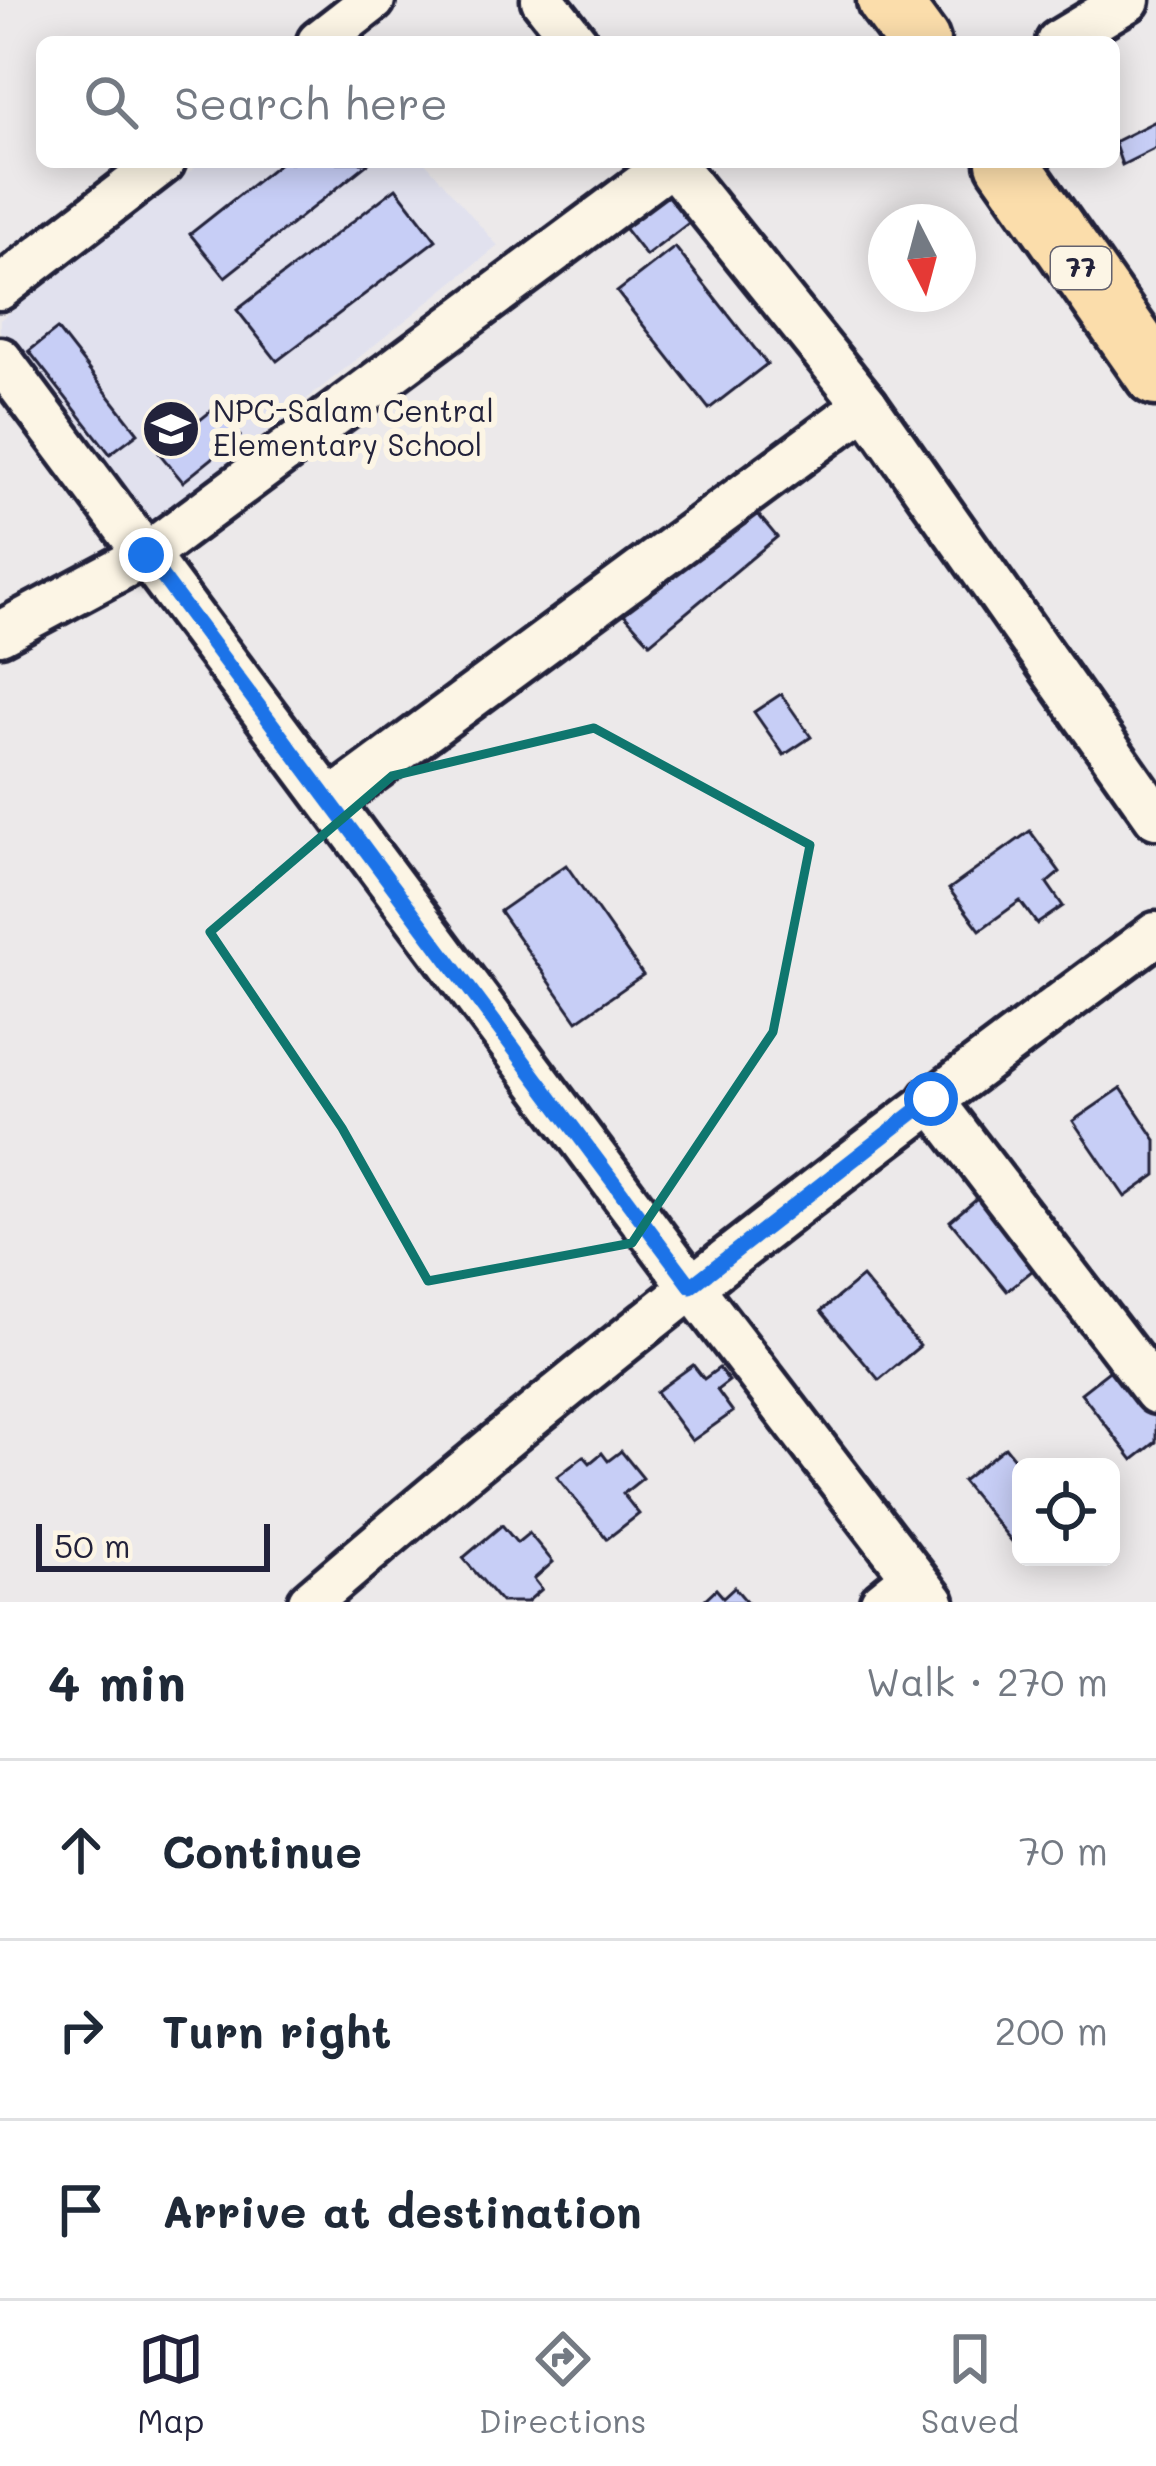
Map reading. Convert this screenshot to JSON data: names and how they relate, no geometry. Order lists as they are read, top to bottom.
{
  "streets": {
    "highway": ["77"]
  },
  "places": {
    "school or university": ["NPC-Salam Central Elementary School"]
  },
  "scale_bar": "50 m",
  "north": "bottom",
  "page": {
    "search": "Search here",
    "scale": "50 m",
    "heading": ["4 min", "Walk · 270 m"],
    "list": [
      ["Continue", "70 m"],
      ["Turn right", "200 m"],
      "Arrive at destination"
    ],
    "nav": ["Map", "Directions", "Saved"]
  }
}
